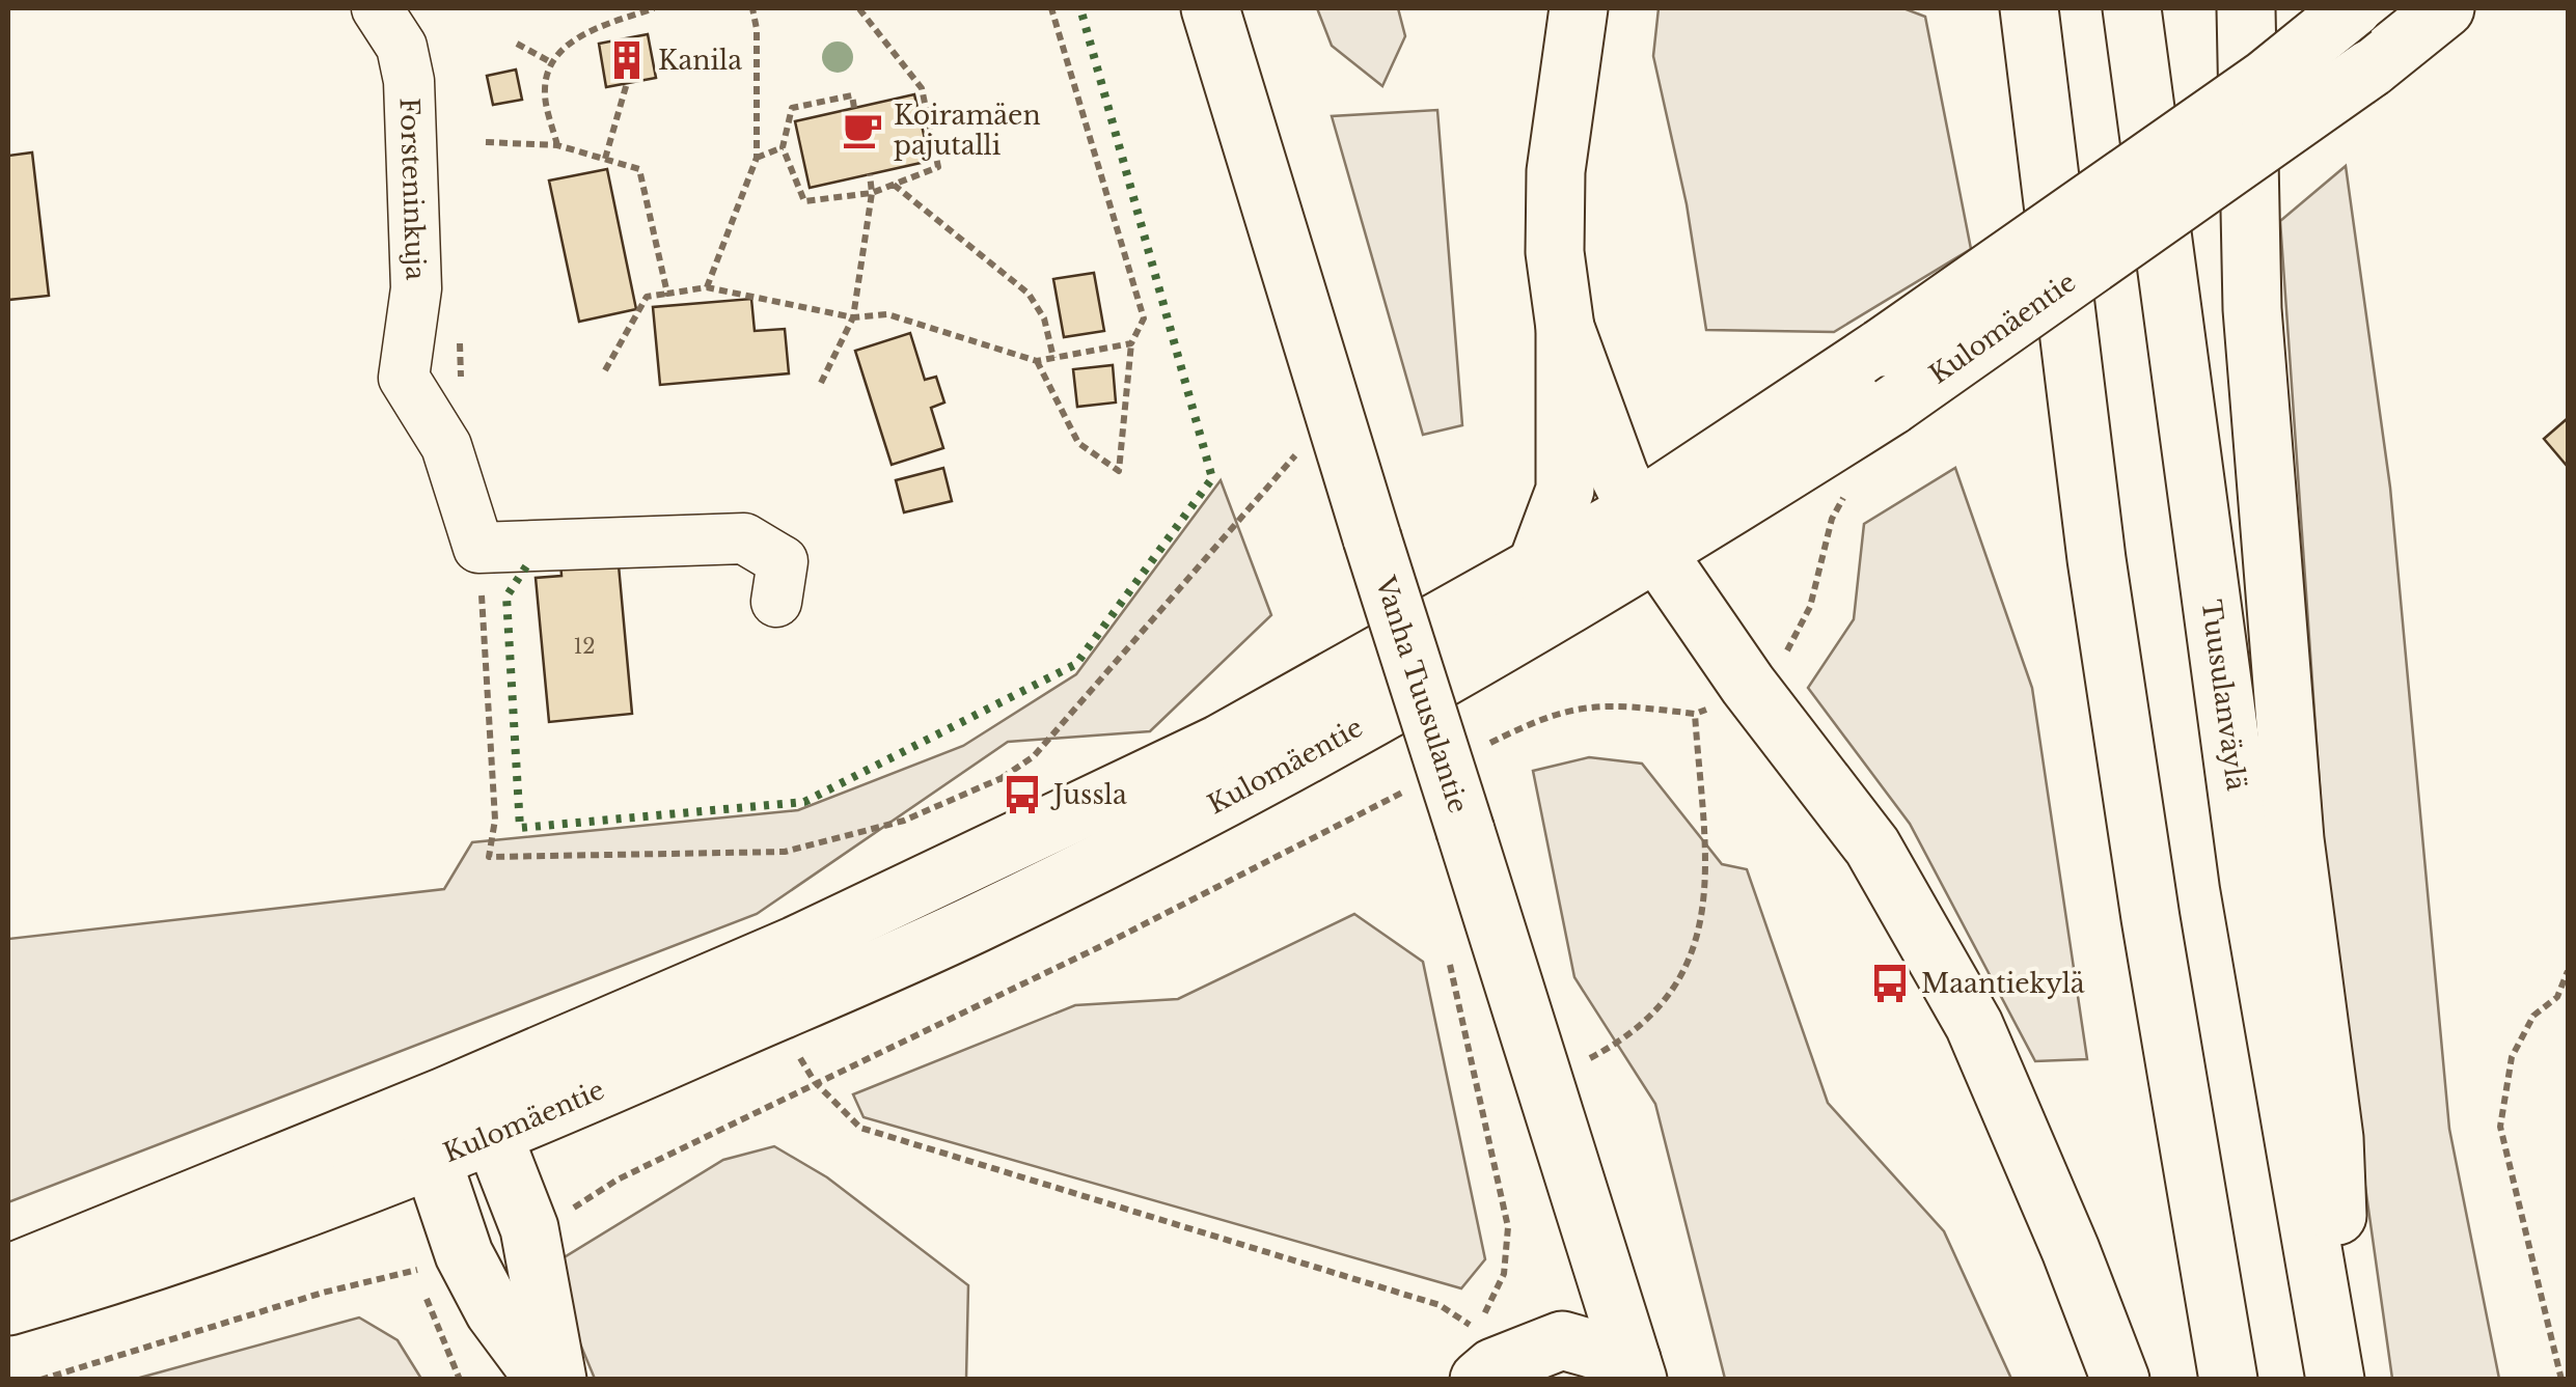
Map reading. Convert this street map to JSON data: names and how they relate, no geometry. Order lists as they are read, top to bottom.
{
  "streets": {
    "main road": ["Kulomäentie", "Vanha Tuusulantie", "Tuusulanväylä"],
    "street": ["Forsteninkuja"]
  },
  "places": {
    "building": ["Kanila"],
    "cafe": ["Koiramäen pajutalli"],
    "bus stop": ["Jussla", "Maantiekylä"]
  },
  "house_numbers": ["12"]
}
